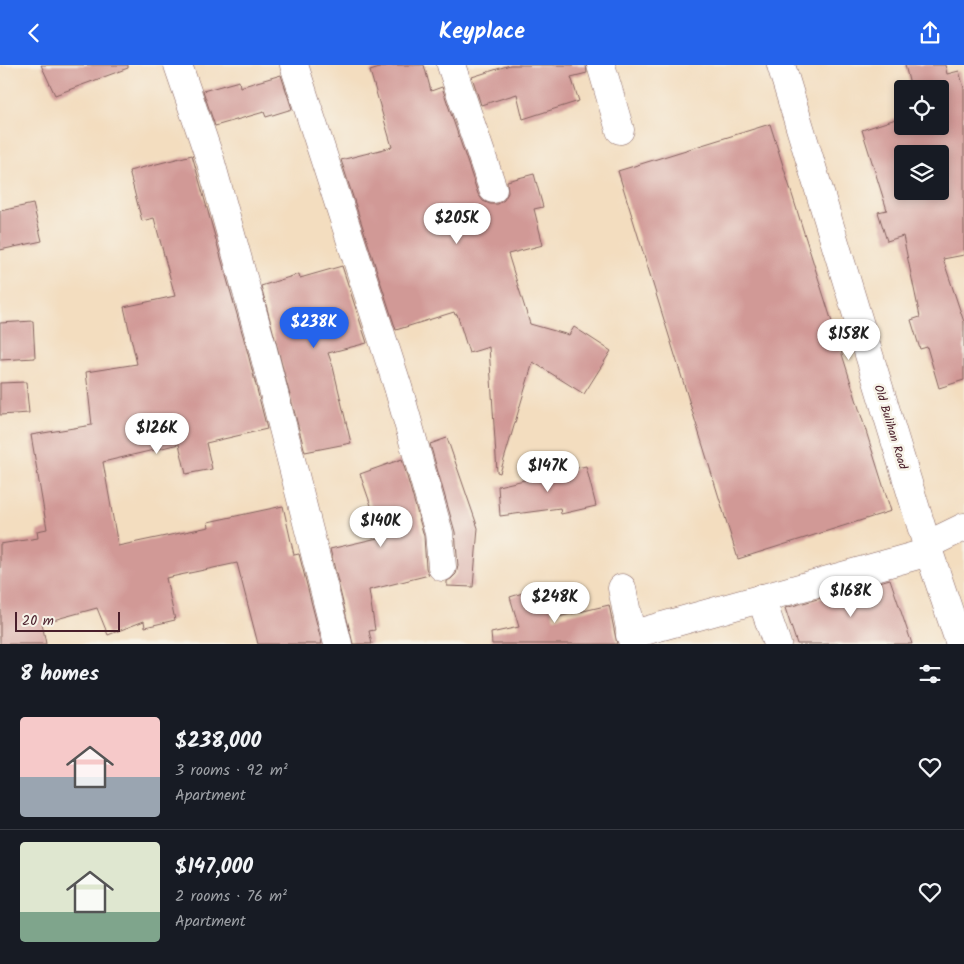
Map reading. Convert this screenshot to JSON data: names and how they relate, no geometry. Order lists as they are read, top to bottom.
{
  "streets": {
    "street": ["Old Bulihan Road"]
  },
  "scale_bar": "20 m",
  "page": {
    "header": "Keyplace",
    "price": [
      "$205K",
      "$238K",
      "$158K",
      "$126K",
      "$147K",
      "$140K",
      "$168K",
      "$248K"
    ],
    "scale": "20 m",
    "heading": "8 homes",
    "list": [
      {
        "name": "$238,000",
        "note": "3 rooms · 92 m² · Apartment"
      },
      {
        "name": "$147,000",
        "note": "2 rooms · 76 m² · Apartment"
      }
    ]
  }
}
